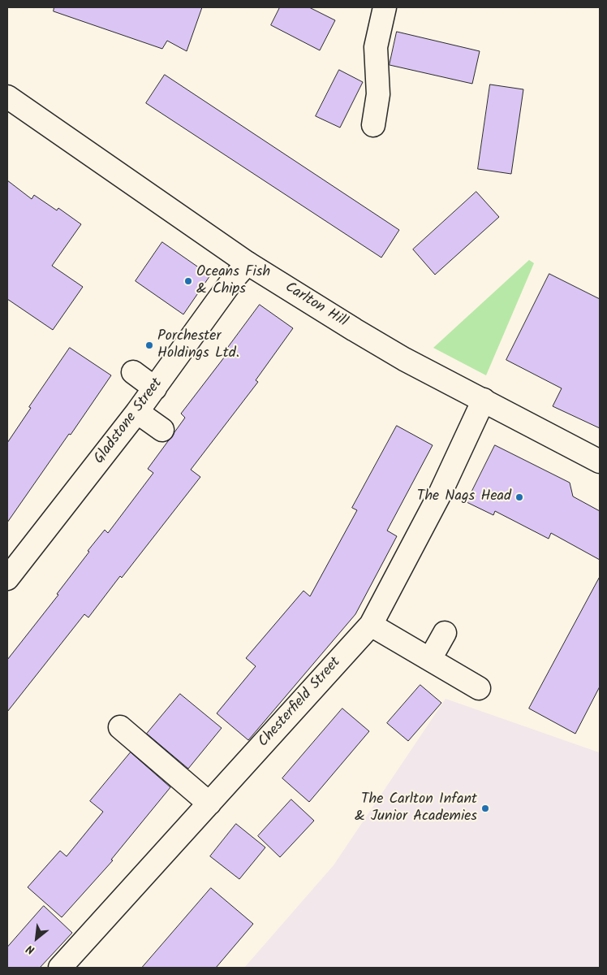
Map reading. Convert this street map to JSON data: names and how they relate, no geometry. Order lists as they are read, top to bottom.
{
  "streets": {
    "street": ["Carlton Hill", "Gladstone Street", "Chesterfield Street"]
  },
  "crossings": [
    ["Carlton Hill", "Gladstone Street"],
    ["Carlton Hill", "Chesterfield Street"]
  ],
  "places": [
    "Oceans Fish & Chips",
    "Porchester Holdings Ltd.",
    "The Nags Head",
    "The Carlton Infant & Junior Academies"
  ],
  "north": "bottom left"
}
